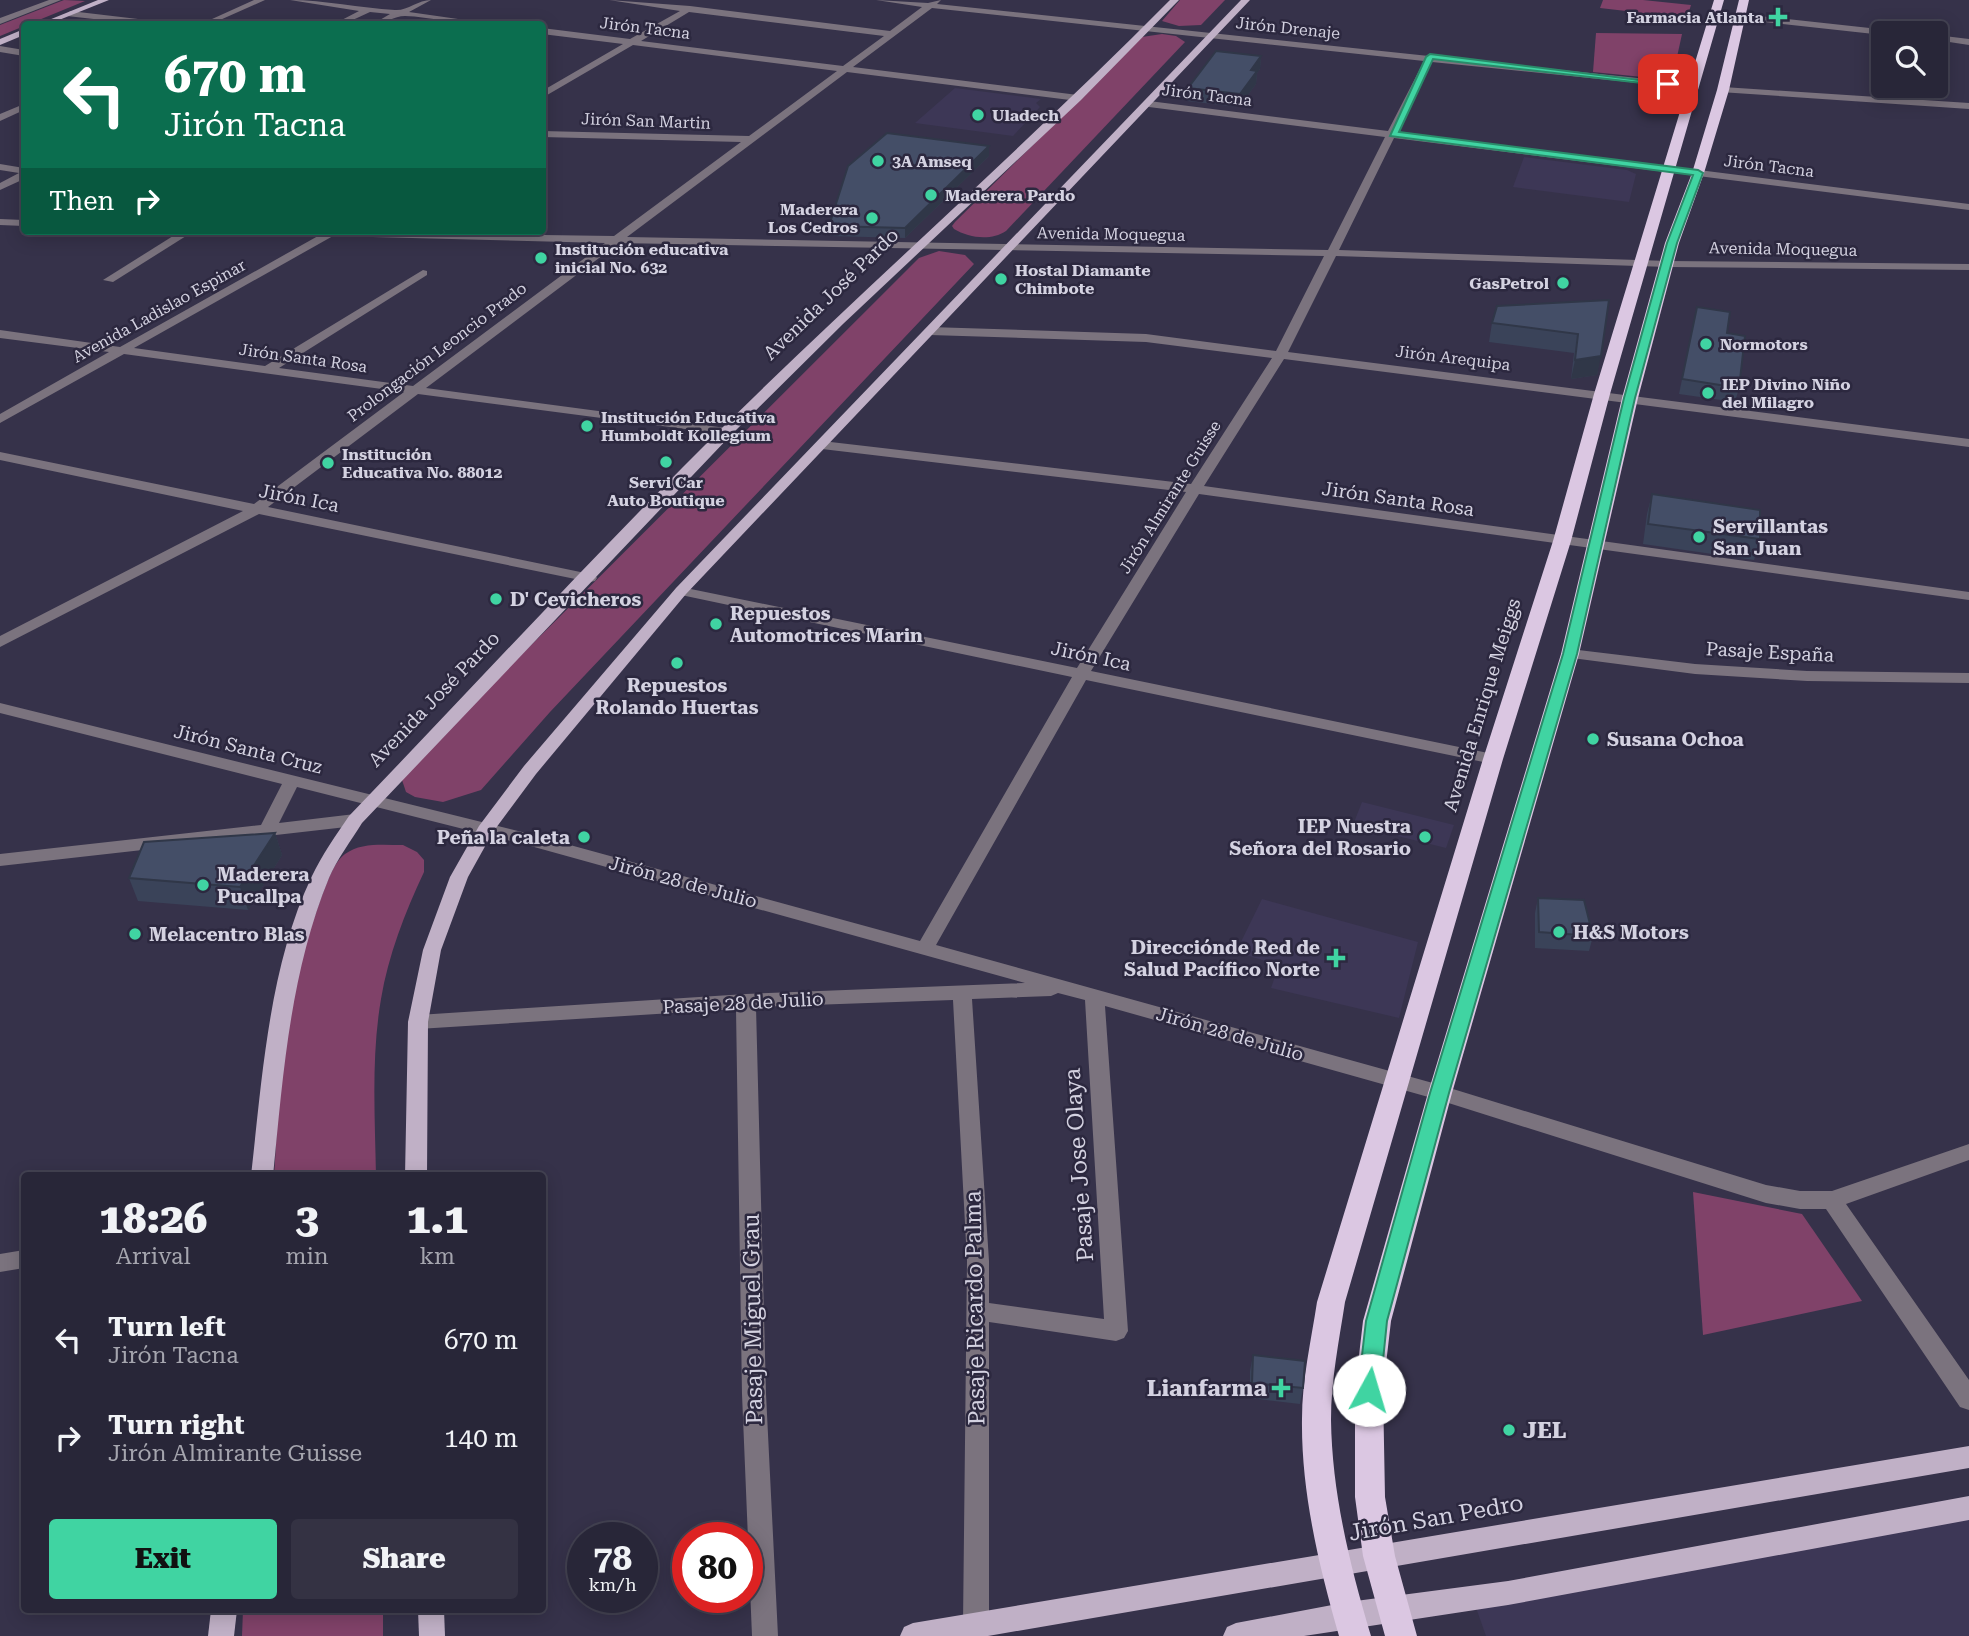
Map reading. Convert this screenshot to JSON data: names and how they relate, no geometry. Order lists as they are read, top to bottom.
{
  "streets": {
    "highway": ["Avenida Enrique Meiggs"],
    "main road": ["Avenida José Pardo", "Jirón San Pedro"],
    "street": [
      "Jirón Tacna",
      "Jirón Drenaje",
      "Jirón San Martin",
      "Avenida Moquegua",
      "Avenida Ladislao Espinar",
      "Prolongación Leoncio Prado",
      "Jirón Santa Rosa",
      "Jirón Arequipa",
      "Jirón Almirante Guisse",
      "Jirón Ica",
      "Pasaje España",
      "Jirón Santa Cruz",
      "Jirón 28 de Julio",
      "Pasaje 28 de Julio",
      "Pasaje Jose Olaya",
      "Pasaje Ricardo Palma",
      "Pasaje Miguel Grau"
    ]
  },
  "crossings": [
    ["Jirón Tacna", "Avenida José Pardo"],
    ["Jirón Tacna", "Prolongación Leoncio Prado"],
    ["Jirón Tacna", "Jirón Almirante Guisse"],
    ["Jirón Tacna", "Avenida Enrique Meiggs"],
    ["Jirón Drenaje", "Avenida José Pardo"],
    ["Jirón Drenaje", "Prolongación Leoncio Prado"],
    ["Jirón Drenaje", "Jirón Almirante Guisse"],
    ["Jirón Drenaje", "Avenida Enrique Meiggs"],
    ["Jirón San Martin", "Prolongación Leoncio Prado"],
    ["Avenida Moquegua", "Avenida José Pardo"],
    ["Avenida Moquegua", "Prolongación Leoncio Prado"],
    ["Avenida Moquegua", "Jirón Almirante Guisse"],
    ["Avenida Moquegua", "Avenida Enrique Meiggs"],
    ["Avenida José Pardo", "Jirón Santa Rosa"],
    ["Avenida José Pardo", "Jirón Ica"],
    ["Avenida José Pardo", "Jirón Santa Cruz"],
    ["Avenida Ladislao Espinar", "Jirón Santa Rosa"],
    ["Prolongación Leoncio Prado", "Jirón Santa Rosa"],
    ["Prolongación Leoncio Prado", "Jirón Ica"],
    ["Jirón Santa Rosa", "Jirón Almirante Guisse"],
    ["Jirón Santa Rosa", "Avenida Enrique Meiggs"],
    ["Jirón Arequipa", "Jirón Almirante Guisse"],
    ["Jirón Arequipa", "Avenida Enrique Meiggs"],
    ["Jirón Almirante Guisse", "Jirón Ica"],
    ["Jirón Almirante Guisse", "Jirón 28 de Julio"],
    ["Jirón Ica", "Avenida Enrique Meiggs"],
    ["Avenida Enrique Meiggs", "Jirón 28 de Julio"],
    ["Avenida Enrique Meiggs", "Jirón San Pedro"],
    ["Jirón Santa Cruz", "Jirón 28 de Julio"],
    ["Jirón 28 de Julio", "Pasaje 28 de Julio"],
    ["Jirón 28 de Julio", "Pasaje Jose Olaya"],
    ["Pasaje 28 de Julio", "Pasaje Ricardo Palma"],
    ["Pasaje 28 de Julio", "Pasaje Miguel Grau"],
    ["Pasaje Jose Olaya", "Pasaje Ricardo Palma"],
    ["Pasaje Ricardo Palma", "Jirón San Pedro"]
  ],
  "places": {
    "health": ["Farmacia Atlanta", "Direcciónde Red de Salud Pacífico Norte", "Lianfarma"],
    "other": [
      "Uladech",
      "3A Amseq",
      "Maderera Pardo",
      "Maderera Los Cedros",
      "Institución educativa inicial No. 632",
      "Hostal Diamante Chimbote",
      "GasPetrol",
      "Normotors",
      "IEP Divino Niño del Milagro",
      "Institución Educativa Humboldt Kollegium",
      "Servi Car Auto Boutique",
      "Institución Educativa No. 88012",
      "Servillantas San Juan",
      "D' Cevicheros",
      "Repuestos Automotrices Marin",
      "Repuestos Rolando Huertas",
      "Susana Ochoa",
      "Peña la caleta",
      "IEP Nuestra Señora del Rosario",
      "Maderera Pucallpa",
      "H&S Motors",
      "Melacentro Blas",
      "JEL"
    ]
  },
  "page": {
    "turn": ["670 m", "Jirón Tacna"],
    "then": "Then",
    "eta": [
      "18:26",
      "Arrival",
      "3",
      "min",
      "1.1",
      "km"
    ],
    "list": [
      {
        "name": "Turn left",
        "note": "Jirón Tacna",
        "value": "670 m"
      },
      {
        "name": "Turn right",
        "note": "Jirón Almirante Guisse",
        "value": "140 m"
      }
    ],
    "buttons": ["Exit", "Share"],
    "speed": "78 km/h",
    "limit": "80"
  }
}
